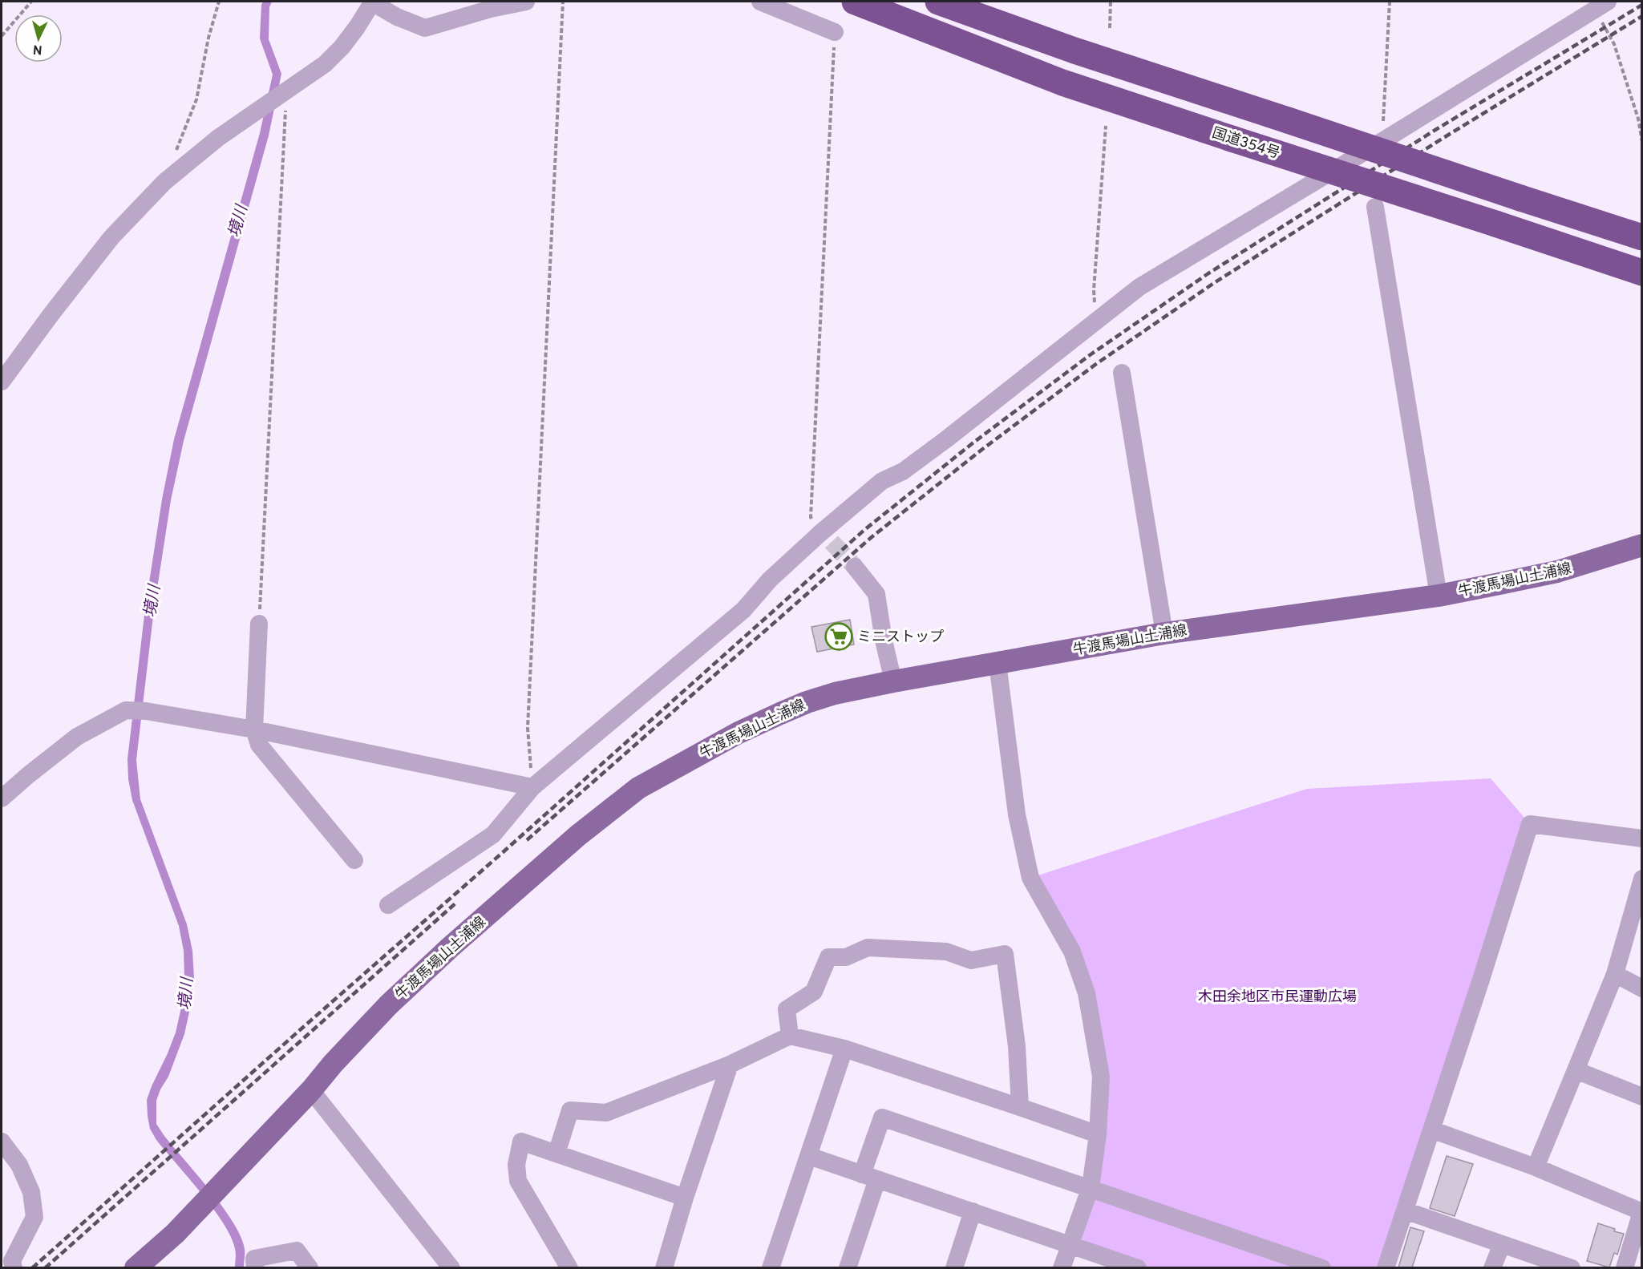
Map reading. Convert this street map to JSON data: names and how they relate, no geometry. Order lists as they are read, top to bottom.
{
  "streets": {
    "highway": ["国道354号"],
    "main road": ["牛渡馬場山土浦線"]
  },
  "water": ["境川"],
  "parks": ["木田余地区市民運動広場"],
  "places": {
    "supermarket": ["ミニストップ"]
  },
  "north": "bottom"
}
